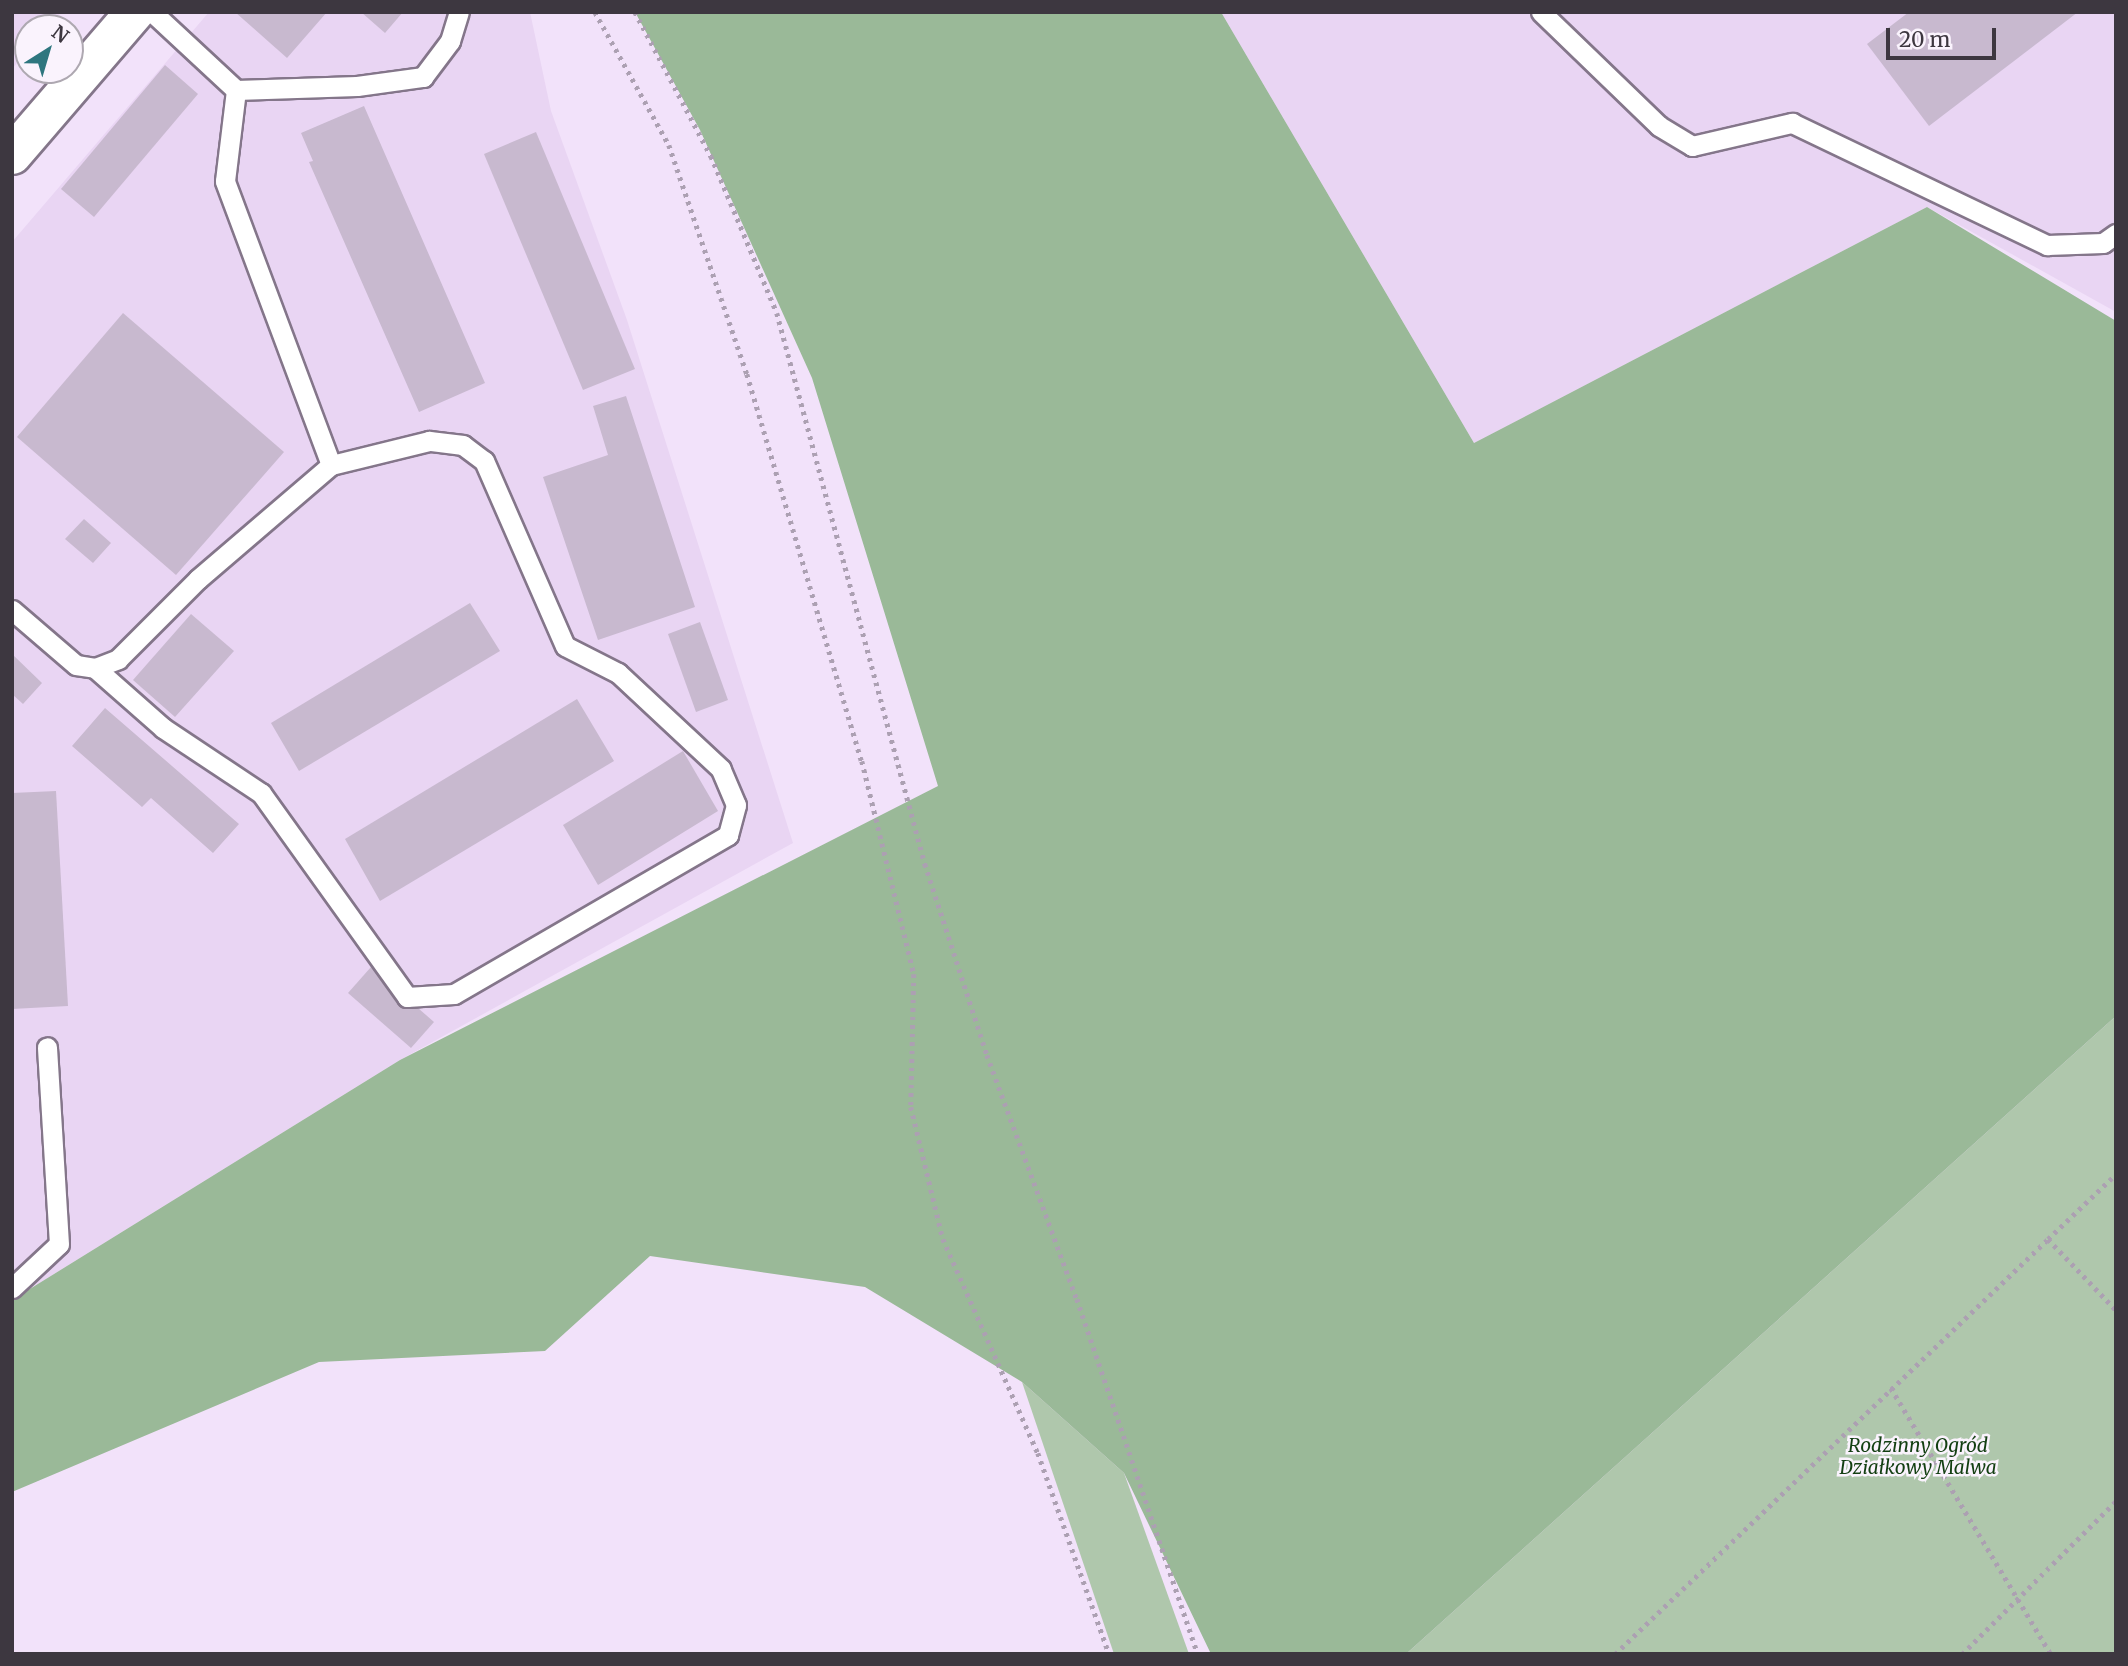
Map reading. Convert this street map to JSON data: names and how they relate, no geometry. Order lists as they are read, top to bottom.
{
  "parks": ["Rodzinny Ogród Działkowy Malwa"],
  "scale_bar": "20 m",
  "north": "top right"
}
